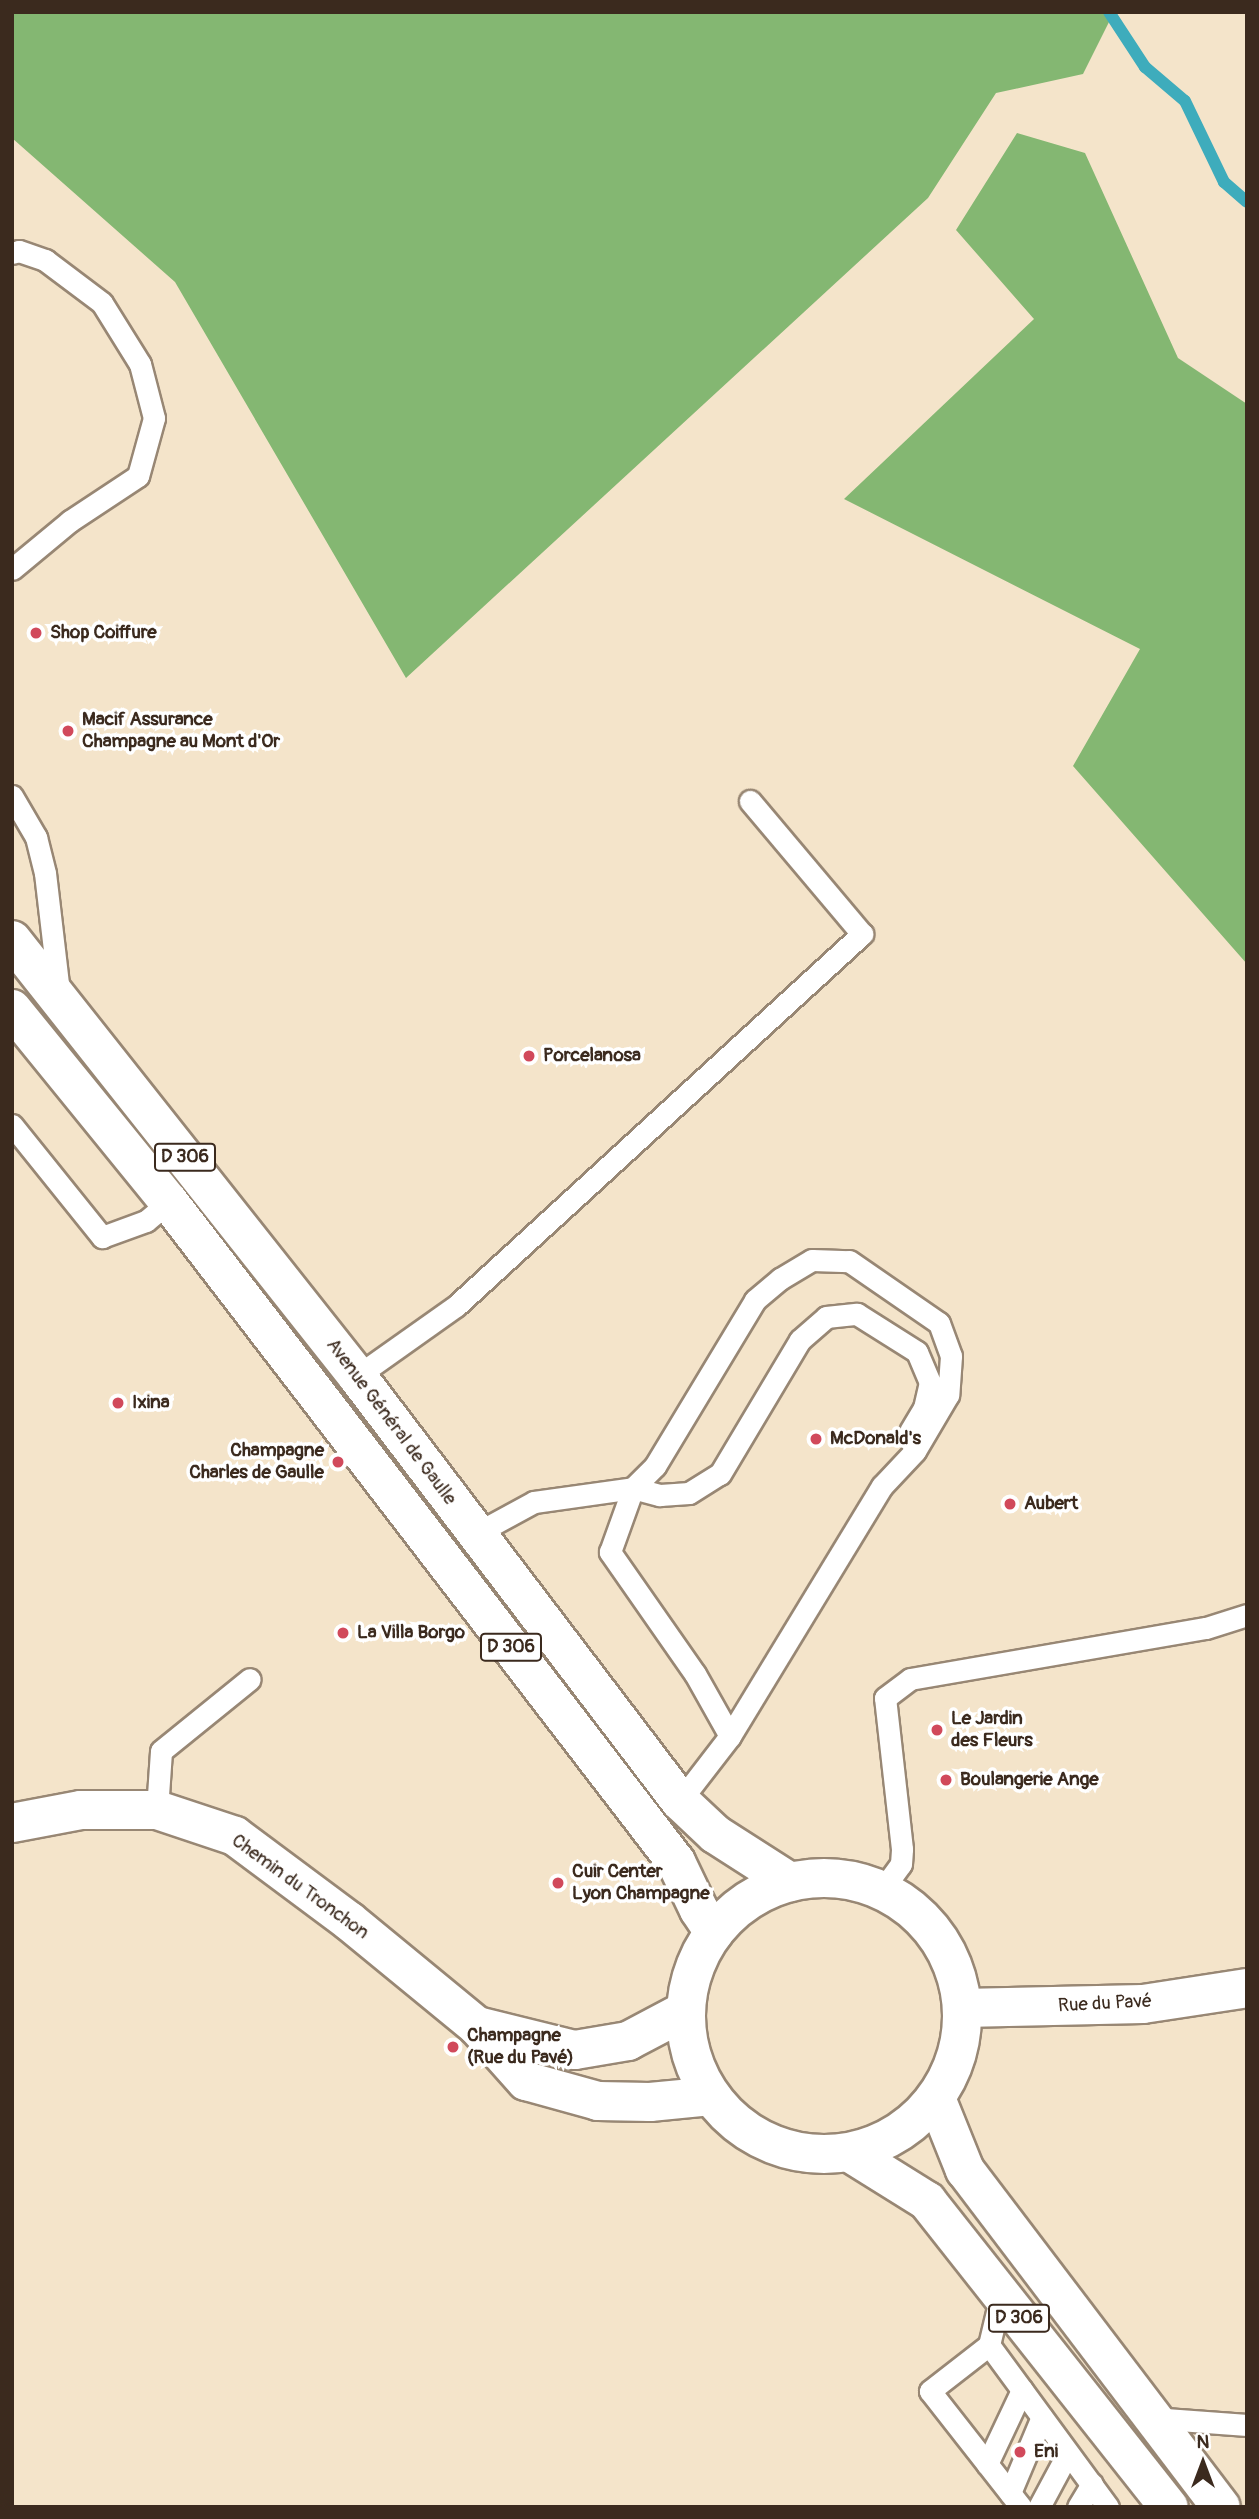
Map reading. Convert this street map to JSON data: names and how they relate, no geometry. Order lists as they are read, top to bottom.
{
  "streets": {
    "main road": [
      "D 306",
      "Avenue Général de Gaulle",
      "Chemin du Tronchon",
      "Rue du Pavé"
    ]
  },
  "places": [
    "Shop Coiffure",
    "Macif Assurance Champagne au Mont d'Or",
    "Porcelanosa",
    "Ixina",
    "McDonald's",
    "Champagne Charles de Gaulle",
    "Aubert",
    "La Villa Borgo",
    "Le Jardin des Fleurs",
    "Boulangerie Ange",
    "Cuir Center Lyon Champagne",
    "Champagne (Rue du Pavé)",
    "Eni"
  ],
  "north": "top"
}
